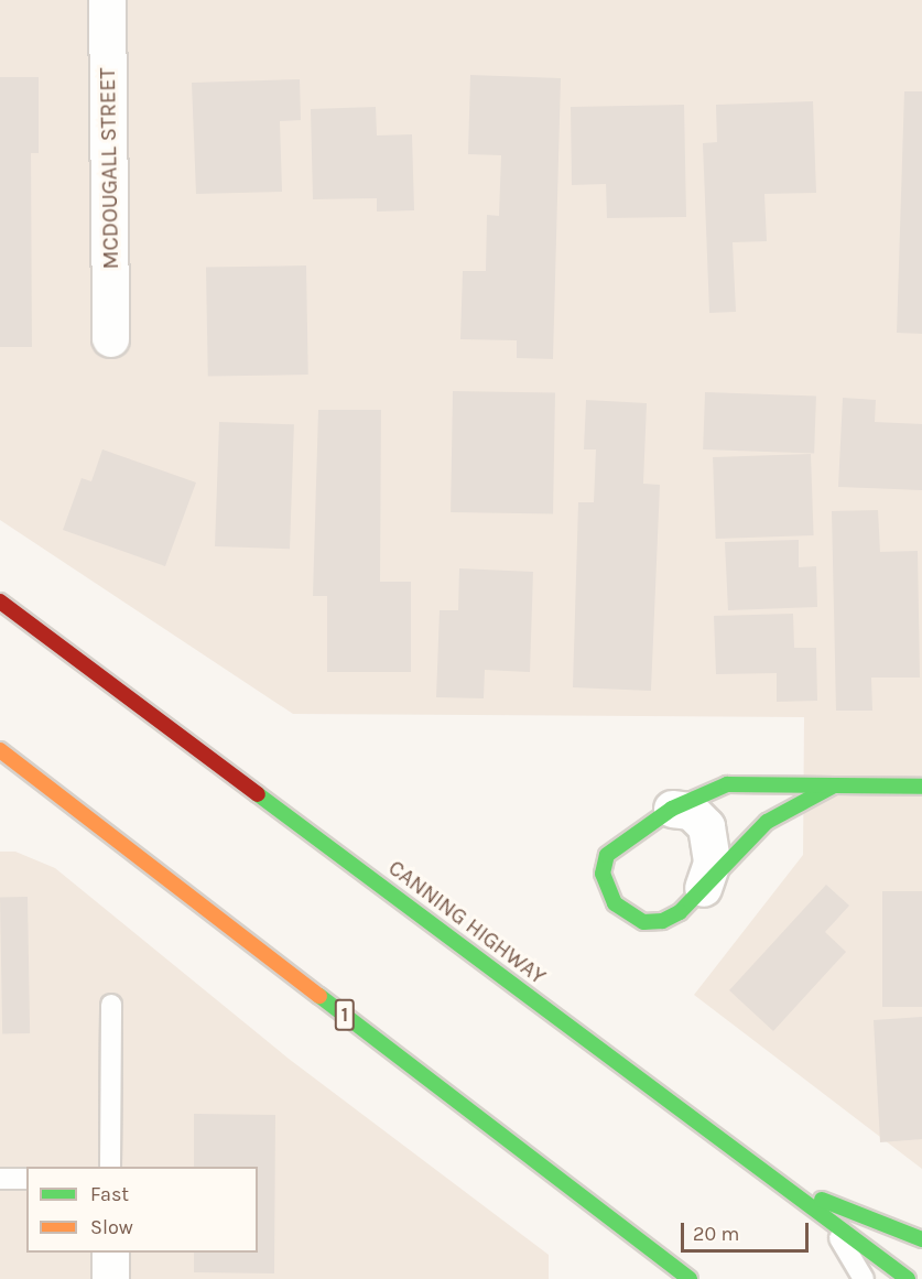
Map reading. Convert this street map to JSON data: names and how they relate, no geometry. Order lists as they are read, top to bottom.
{
  "streets": {
    "main road": ["CANNING HIGHWAY", "1"],
    "street": ["MCDOUGALL STREET"]
  },
  "legend": ["Fast", "Slow"],
  "scale_bar": "20 m"
}
